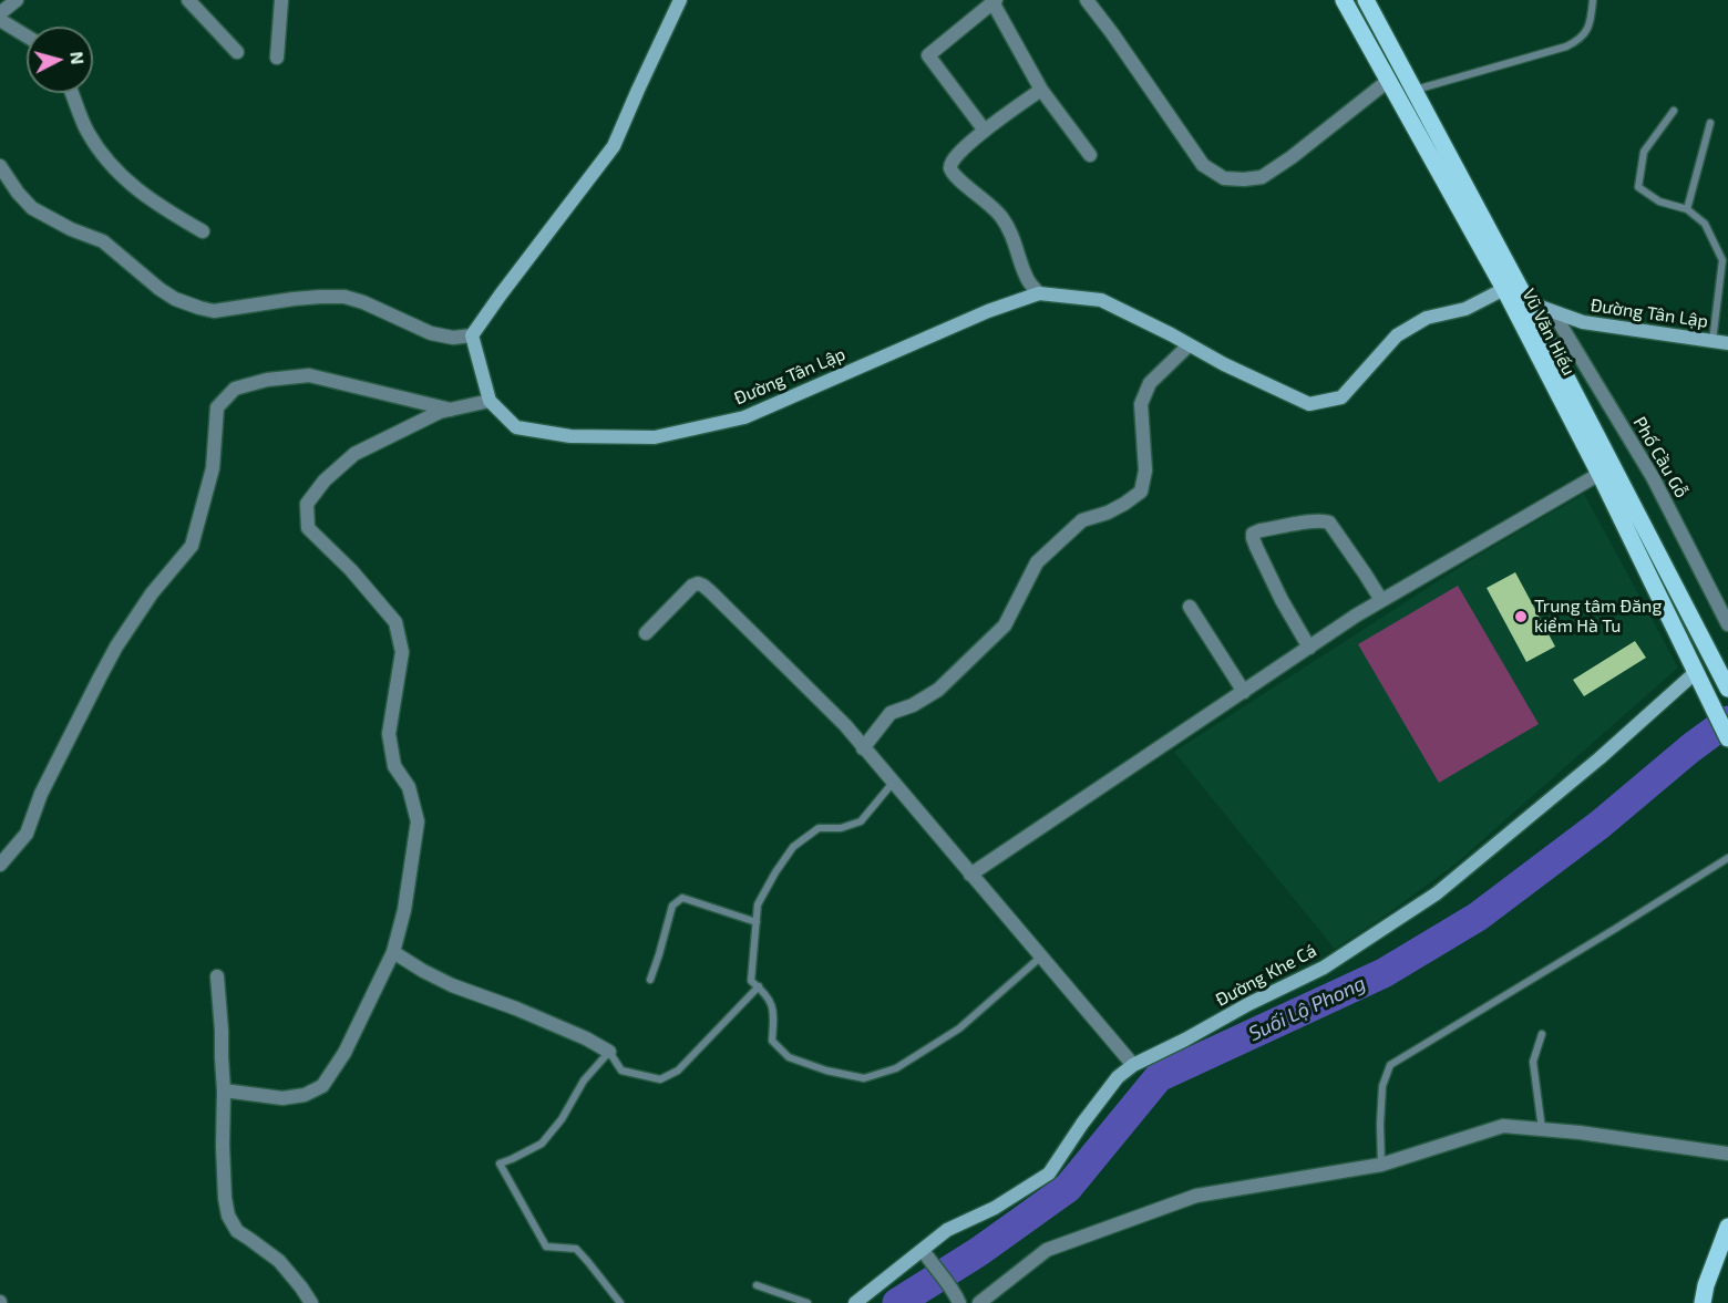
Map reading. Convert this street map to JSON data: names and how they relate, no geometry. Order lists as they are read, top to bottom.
{
  "streets": {
    "main road": ["Vũ Văn Hiếu"],
    "street": ["Đường Tân Lập", "Phố Cầu Gỗ", "Đường Khe Cá"]
  },
  "crossings": [
    ["Đường Tân Lập", "Vũ Văn Hiếu"],
    ["Đường Tân Lập", "Phố Cầu Gỗ"],
    ["Vũ Văn Hiếu", "Đường Khe Cá"]
  ],
  "water": ["Suối Lộ Phong"],
  "places": ["Trung tâm Đăng kiểm Hà Tu"],
  "north": "right"
}
